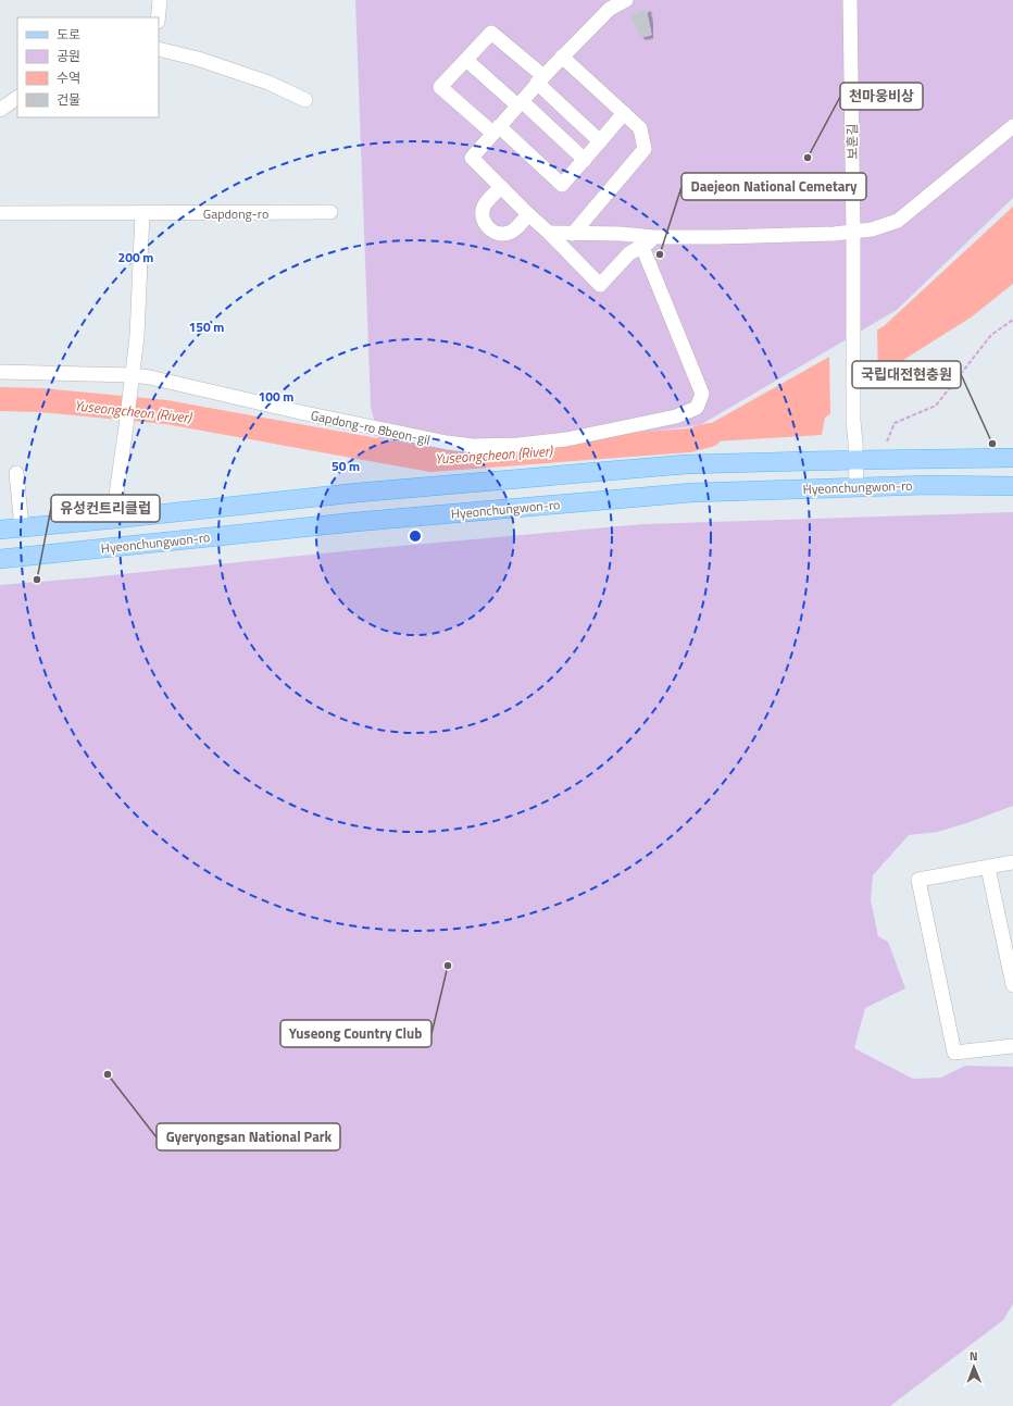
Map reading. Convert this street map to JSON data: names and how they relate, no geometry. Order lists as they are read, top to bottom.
{
  "streets": {
    "main road": ["Hyeonchungwon-ro"],
    "street": ["보훈길", "Gapdong-ro", "Gapdong-ro 8beon-gil"]
  },
  "crossings": [
    ["보훈길", "Hyeonchungwon-ro"]
  ],
  "water": ["Yuseongcheon (River)"],
  "places": [
    "천마웅비상",
    "Daejeon National Cemetary",
    "국립대전현충원",
    "유성컨트리클럽",
    "Yuseong Country Club",
    "Gyeryongsan National Park"
  ],
  "legend": [
    "도로",
    "공원",
    "수역",
    "건물"
  ],
  "north": "top",
  "rings": [
    "200 m",
    "150 m",
    "100 m",
    "50 m"
  ]
}
